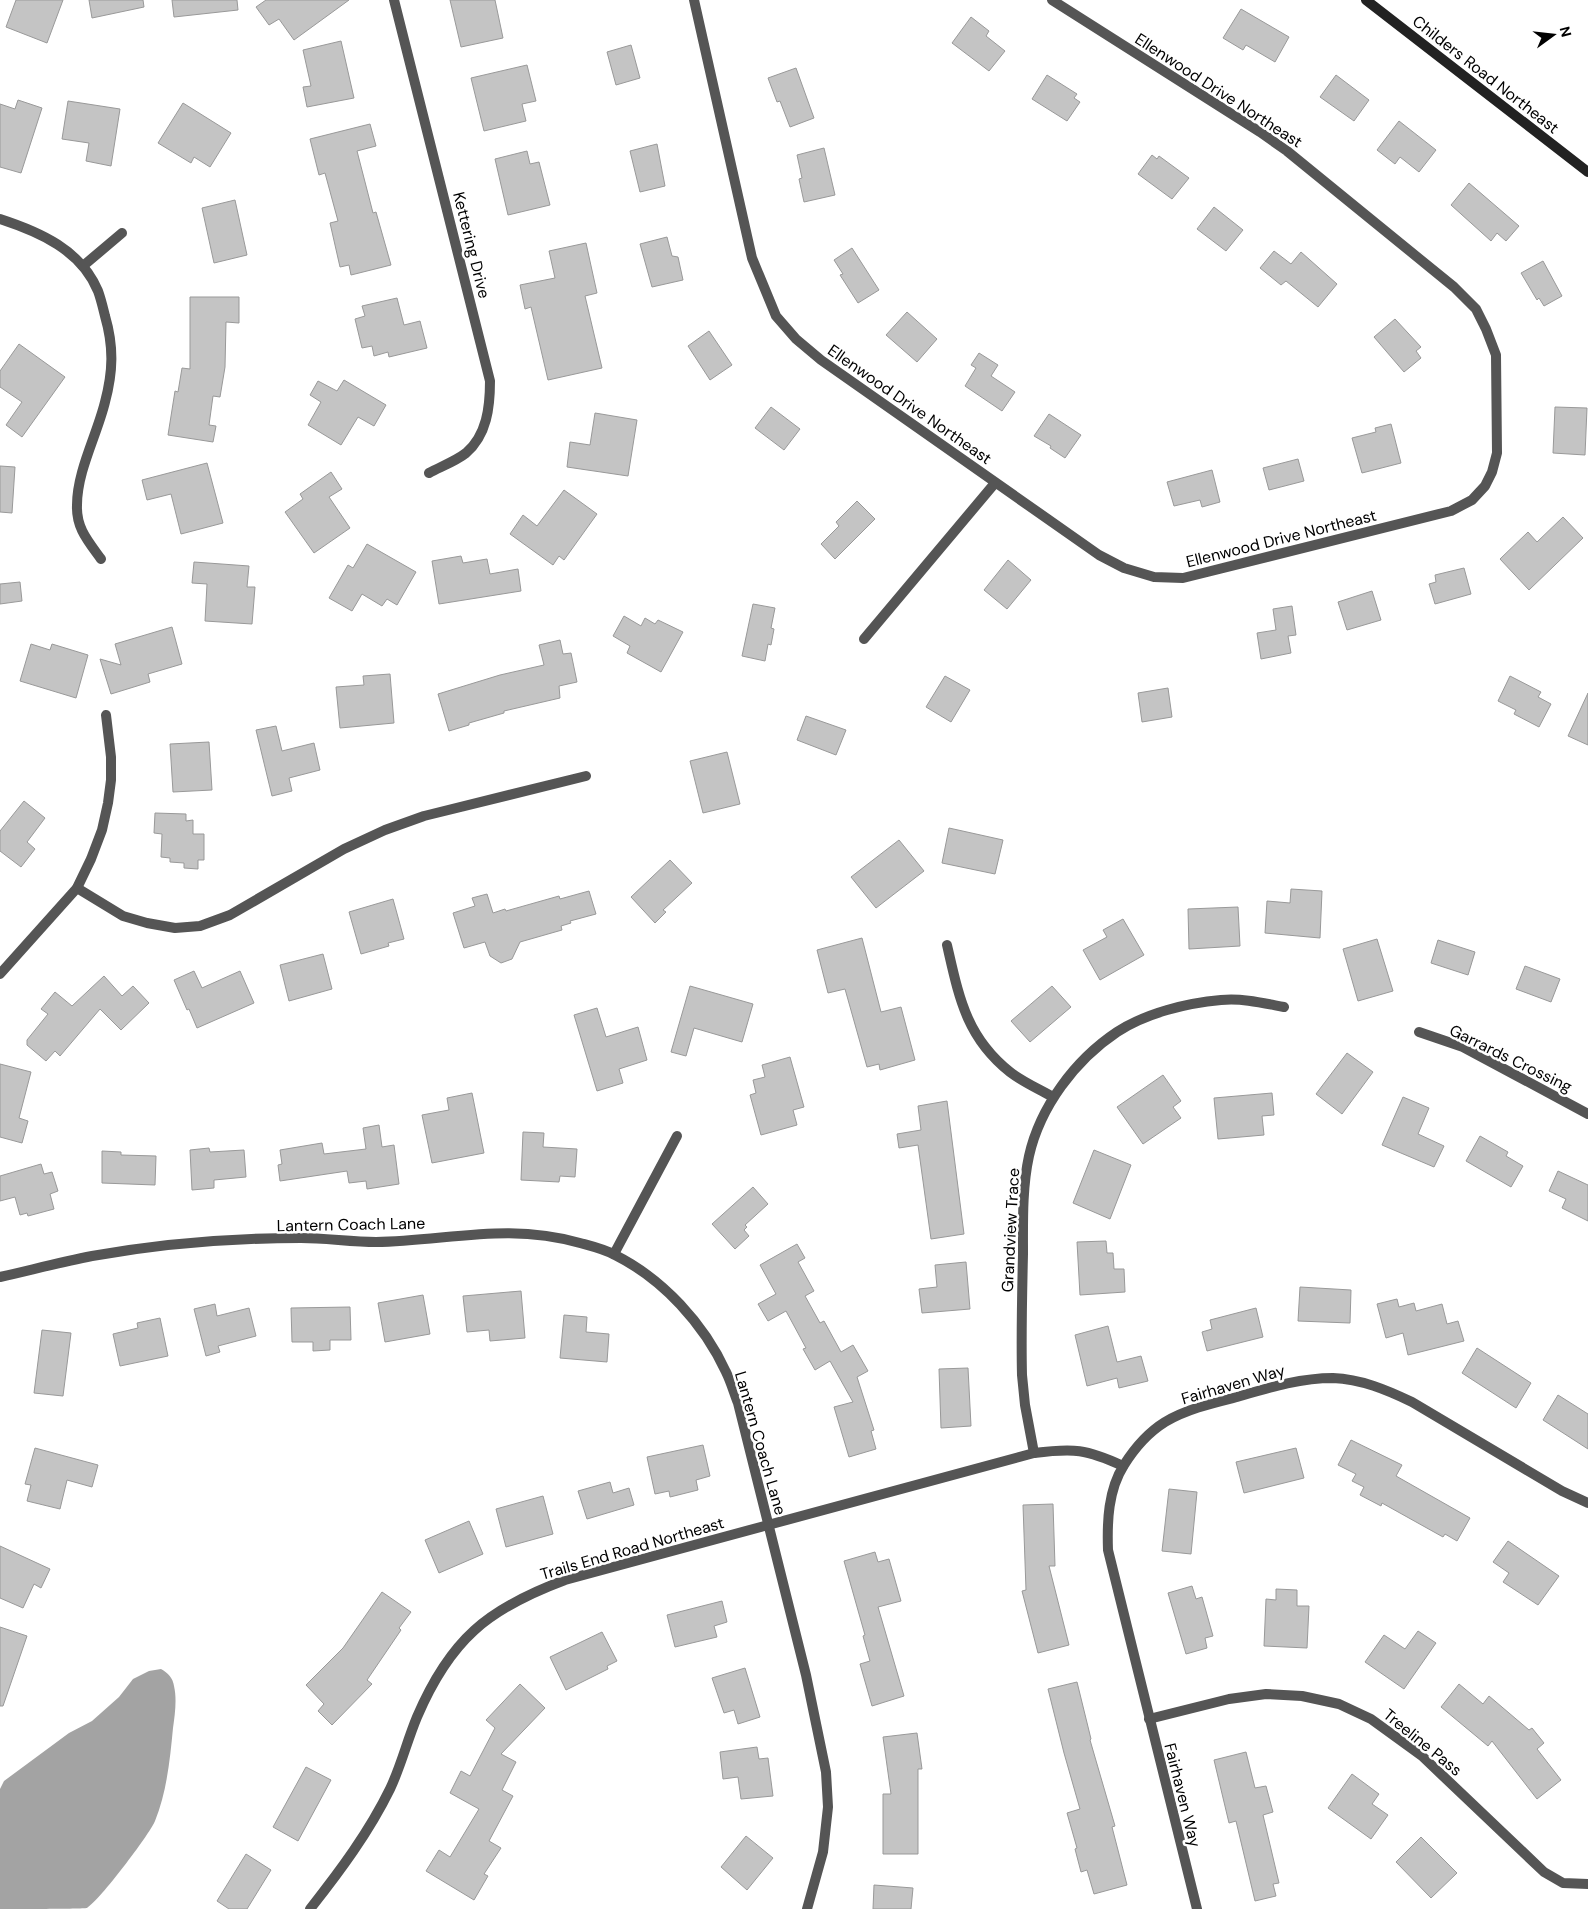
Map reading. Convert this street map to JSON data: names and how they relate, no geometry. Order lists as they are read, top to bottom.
{
  "streets": {
    "street": [
      "Childers Road Northeast",
      "Ellenwood Drive Northeast",
      "Kettering Drive",
      "Garrards Crossing",
      "Lantern Coach Lane",
      "Grandview Trace",
      "Fairhaven Way",
      "Trails End Road Northeast",
      "Treeline Pass"
    ]
  },
  "crossings": [
    ["Lantern Coach Lane", "Trails End Road Northeast"],
    ["Grandview Trace", "Trails End Road Northeast"],
    ["Fairhaven Way", "Trails End Road Northeast"],
    ["Fairhaven Way", "Treeline Pass"]
  ],
  "north": "right"
}
